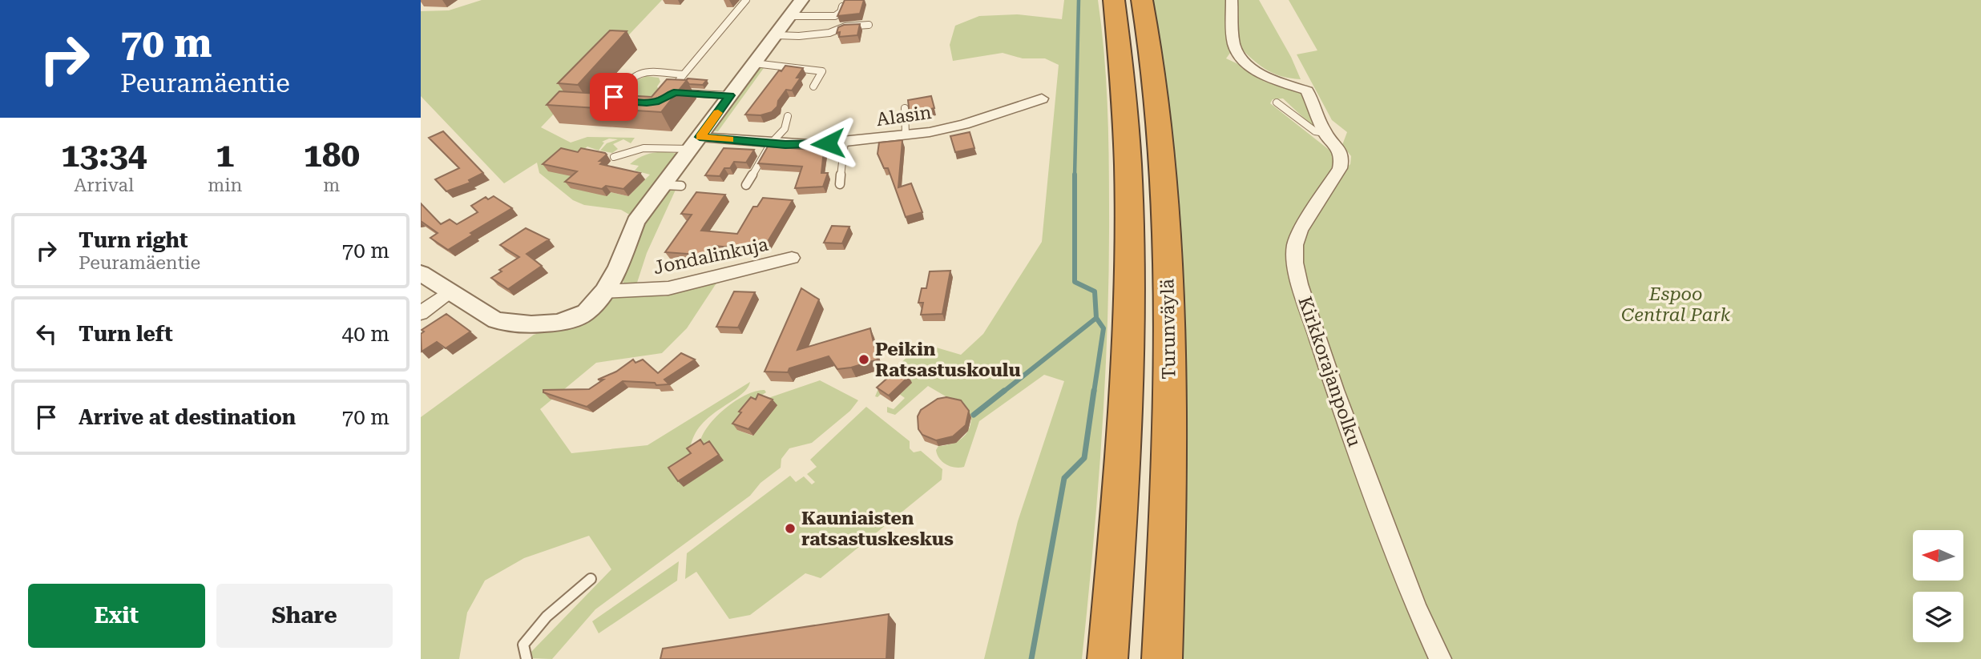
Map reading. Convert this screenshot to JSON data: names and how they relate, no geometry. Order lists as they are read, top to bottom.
{
  "streets": {
    "highway": ["Turunväylä"],
    "street": ["Alasin", "Jondalinkuja", "Kirkkorajanpolku"]
  },
  "parks": ["Espoo Central Park"],
  "places": ["Peikin Ratsastuskoulu", "Kauniaisten ratsastuskeskus"],
  "north": "left",
  "page": {
    "turn": ["70 m", "Peuramäentie"],
    "eta": [
      "13:34",
      "Arrival",
      "1",
      "min",
      "180",
      "m"
    ],
    "list": [
      {
        "name": "Turn right",
        "note": "Peuramäentie",
        "value": "70 m"
      },
      {
        "name": "Turn left",
        "value": "40 m"
      },
      {
        "name": "Arrive at destination",
        "value": "70 m"
      }
    ],
    "buttons": ["Exit", "Share"]
  }
}
